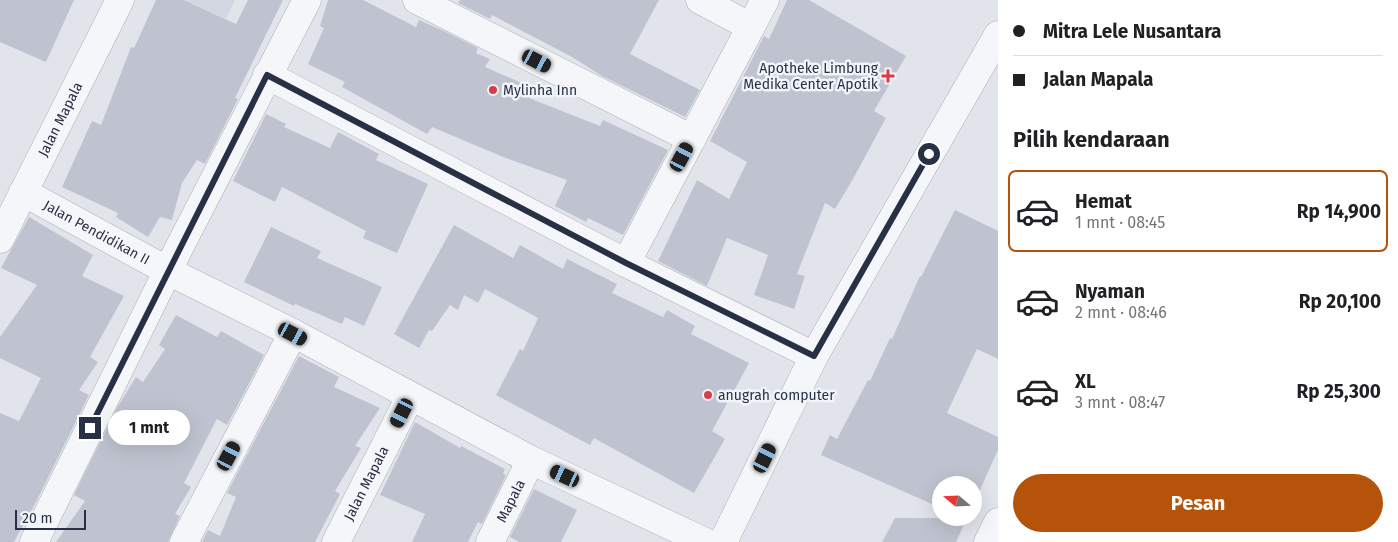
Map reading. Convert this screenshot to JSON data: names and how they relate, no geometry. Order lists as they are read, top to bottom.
{
  "streets": {
    "street": ["Jalan Mapala", "Jalan Pendidikan II", "Mapala"]
  },
  "crossings": [
    ["Jalan Mapala", "Jalan Pendidikan II"],
    ["Jalan Pendidikan II", "Mapala"]
  ],
  "places": {
    "health": ["Apotheke Limbung Medika Center Apotik"],
    "other": ["Mylinha Inn", "anugrah computer"]
  },
  "scale_bar": "20 m",
  "north": "left",
  "page": {
    "banner": ["Mitra Lele Nusantara", "Jalan Mapala"],
    "heading": "Pilih kendaraan",
    "list": [
      {
        "name": "Hemat",
        "note": "1 mnt · 08:45",
        "value": "Rp 14,900"
      },
      {
        "name": "Nyaman",
        "note": "2 mnt · 08:46",
        "value": "Rp 20,100"
      },
      {
        "name": "XL",
        "note": "3 mnt · 08:47",
        "value": "Rp 25,300"
      }
    ],
    "bubble": "1 mnt",
    "buttons": "Pesan",
    "scale": "20 m"
  }
}
